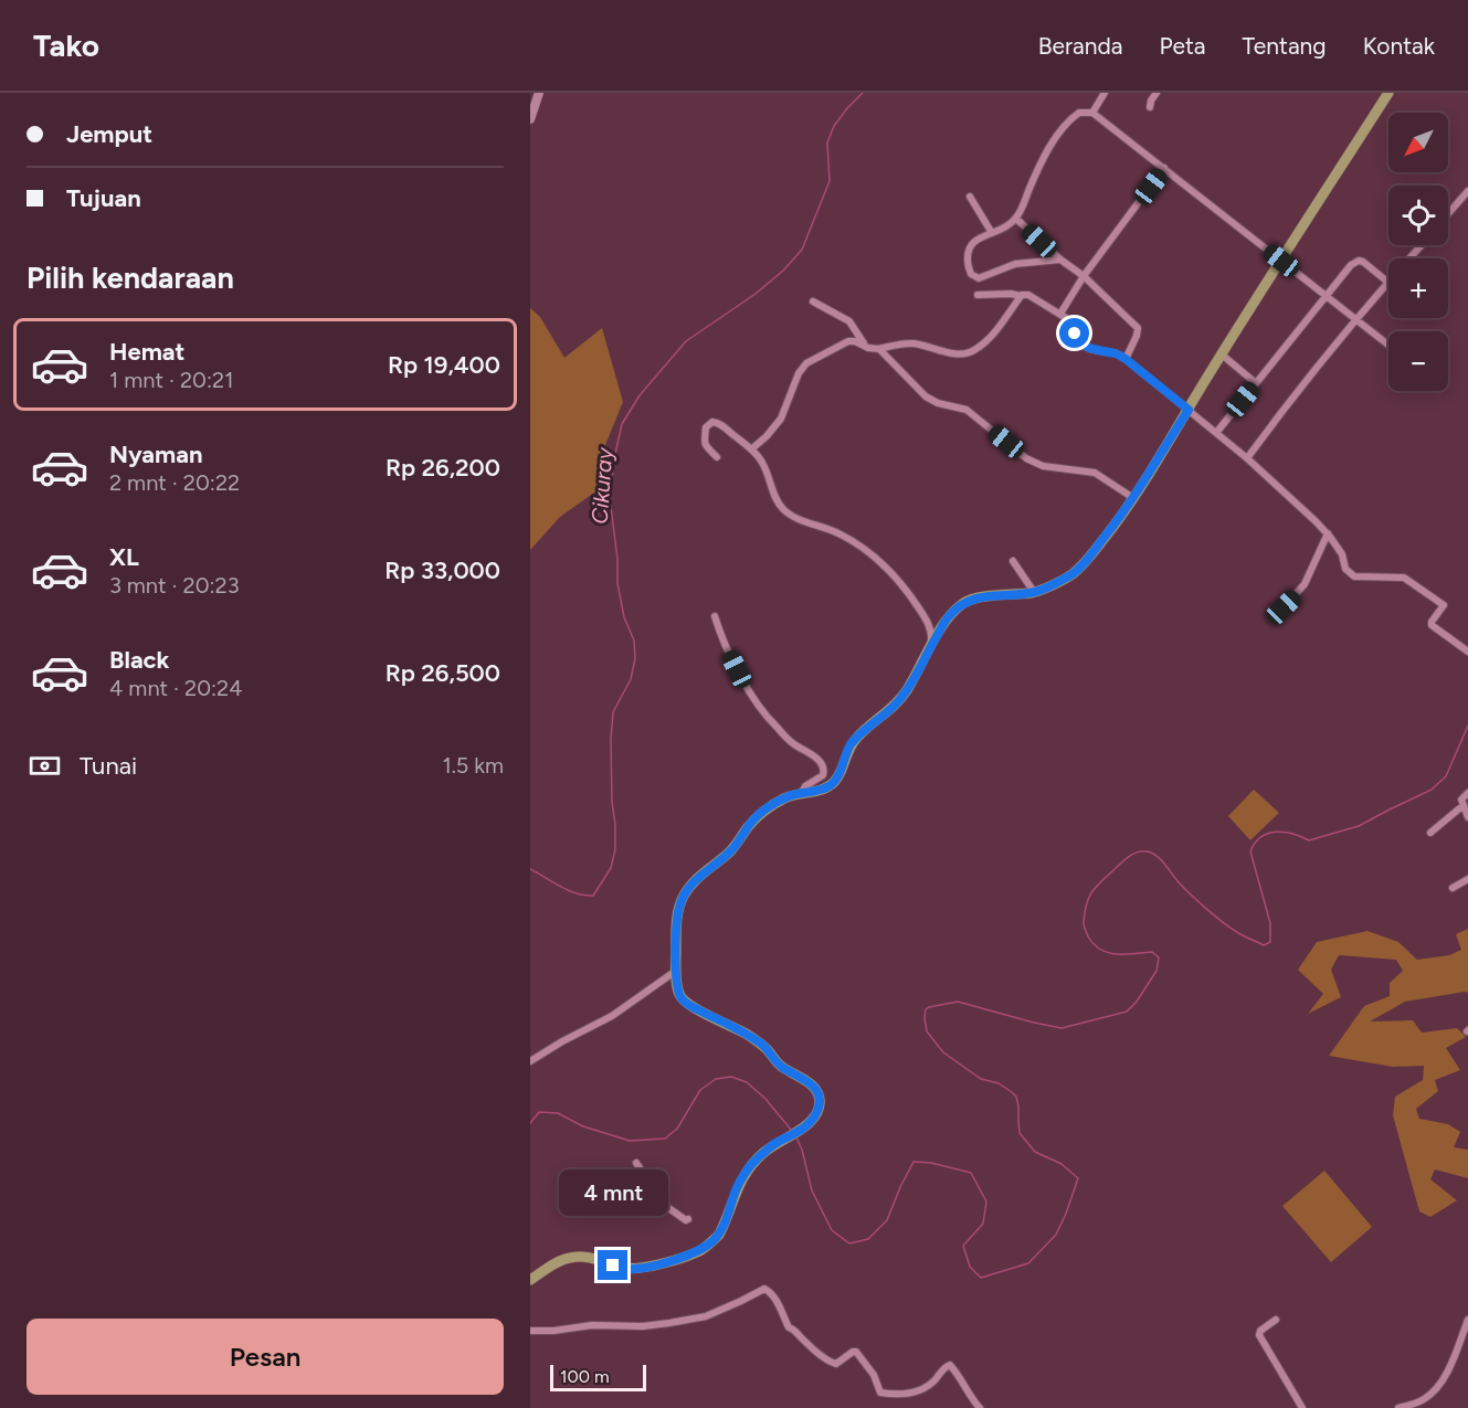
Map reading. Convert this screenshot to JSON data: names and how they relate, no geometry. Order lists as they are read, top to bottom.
{
  "water": ["Cikuray"],
  "scale_bar": "100 m",
  "north": "bottom left",
  "page": {
    "header": "Tako",
    "nav": [
      "Beranda",
      "Peta",
      "Tentang",
      "Kontak"
    ],
    "banner": ["Jemput", "Tujuan"],
    "map_buttons": ["+", "−"],
    "heading": "Pilih kendaraan",
    "list": [
      {
        "name": "Hemat",
        "note": "1 mnt · 20:21",
        "value": "Rp 19,400"
      },
      {
        "name": "Nyaman",
        "note": "2 mnt · 20:22",
        "value": "Rp 26,200"
      },
      {
        "name": "XL",
        "note": "3 mnt · 20:23",
        "value": "Rp 33,000"
      },
      {
        "name": "Black",
        "note": "4 mnt · 20:24",
        "value": "Rp 26,500"
      }
    ],
    "pay": ["Tunai", "1.5 km"],
    "bubble": "4 mnt",
    "buttons": "Pesan",
    "scale": "100 m"
  }
}
